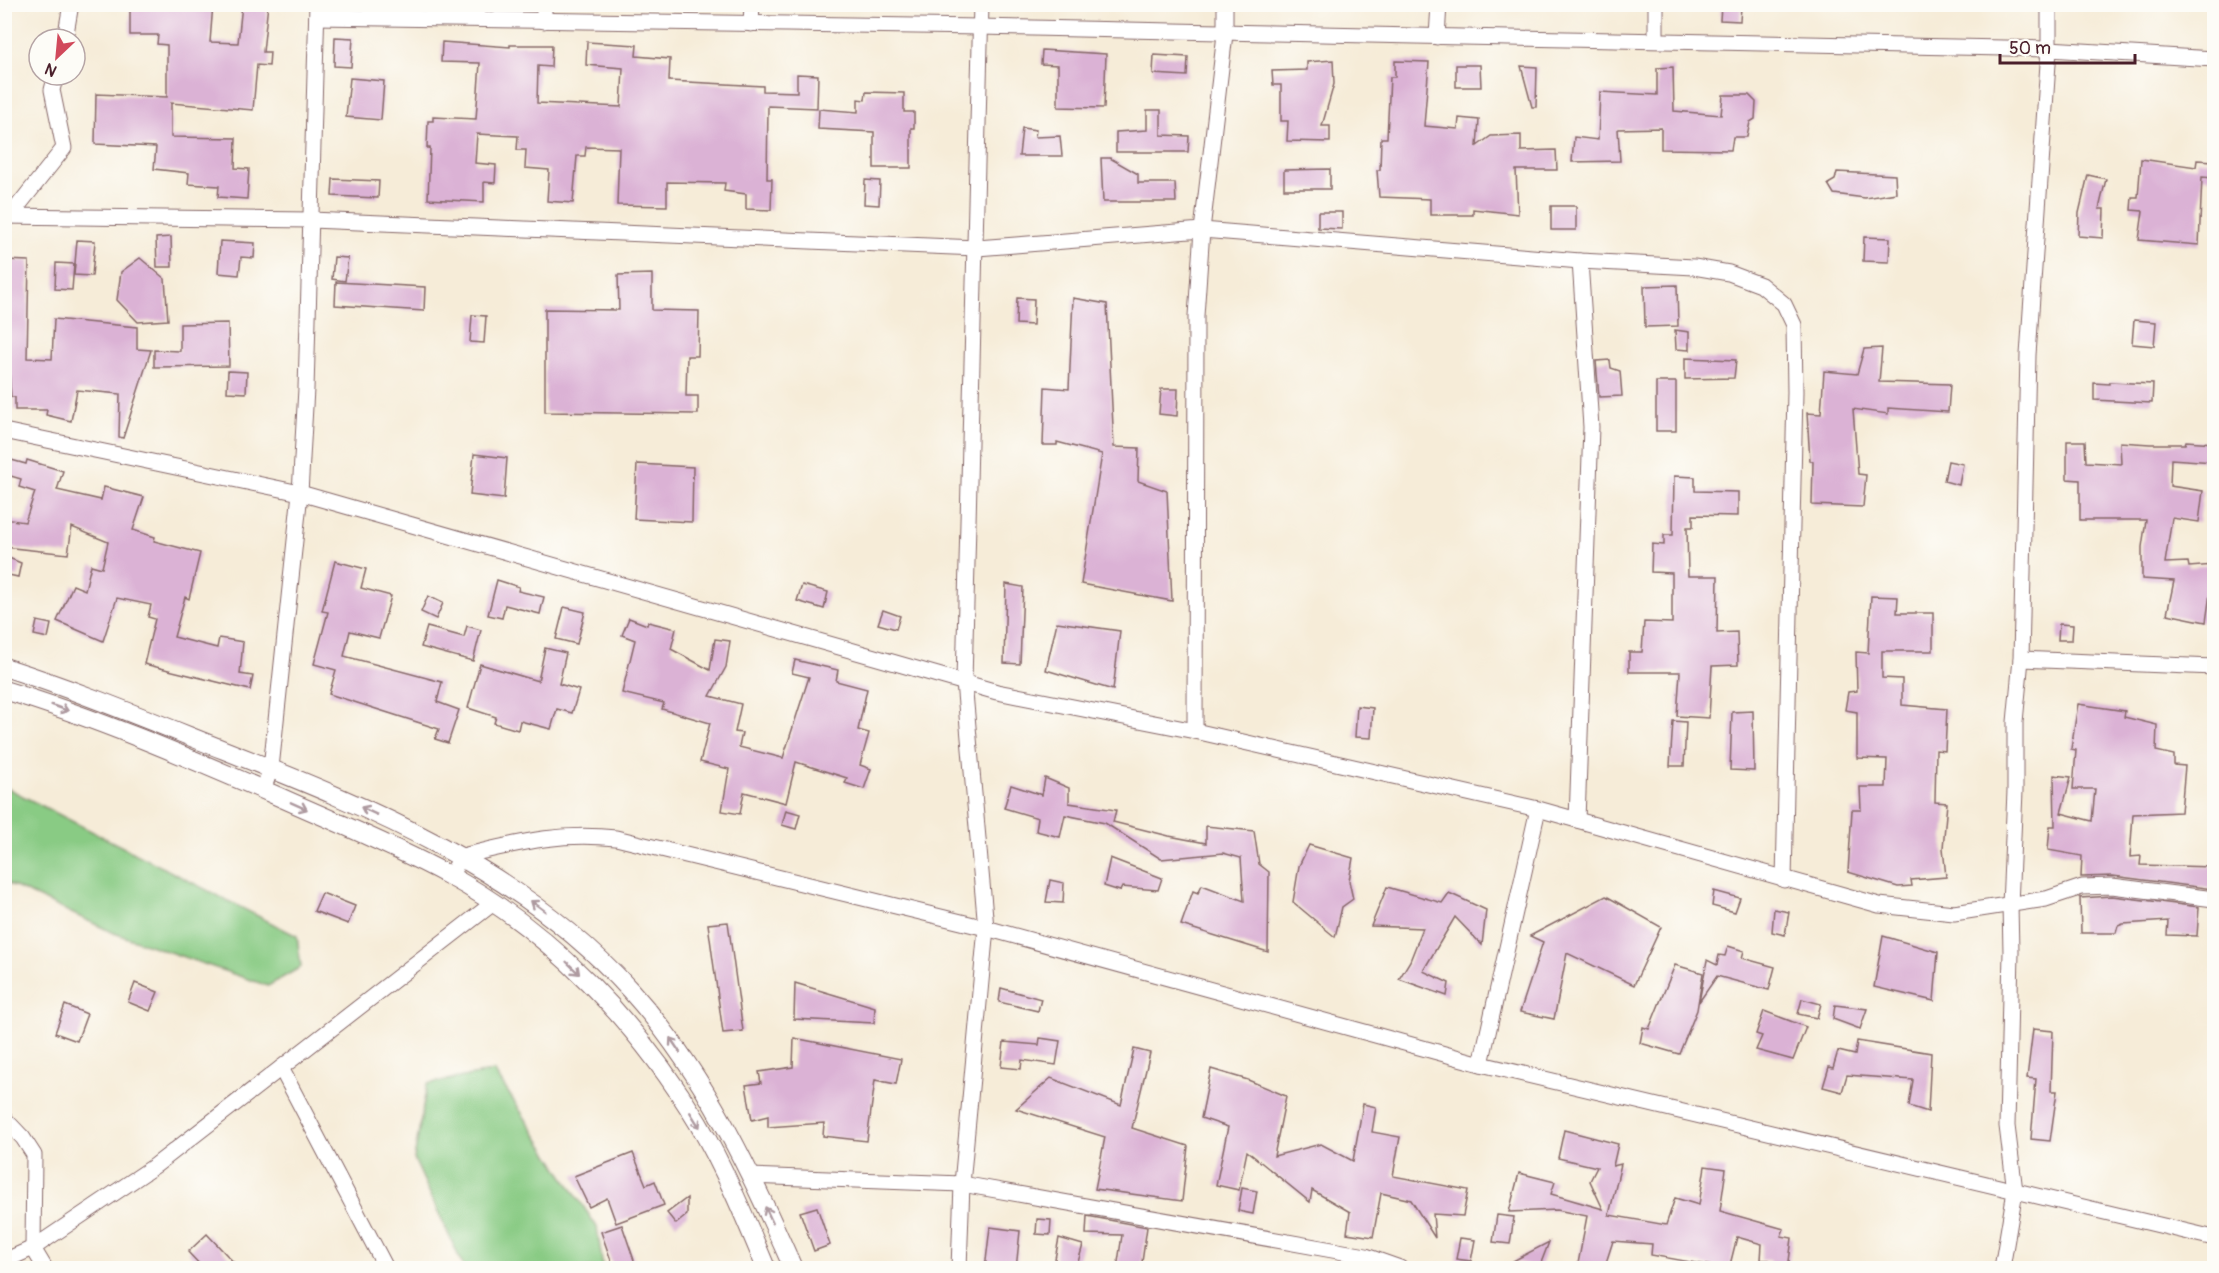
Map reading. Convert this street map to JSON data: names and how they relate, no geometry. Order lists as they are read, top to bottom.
{
  "scale_bar": "50 m",
  "north": "bottom left"
}
